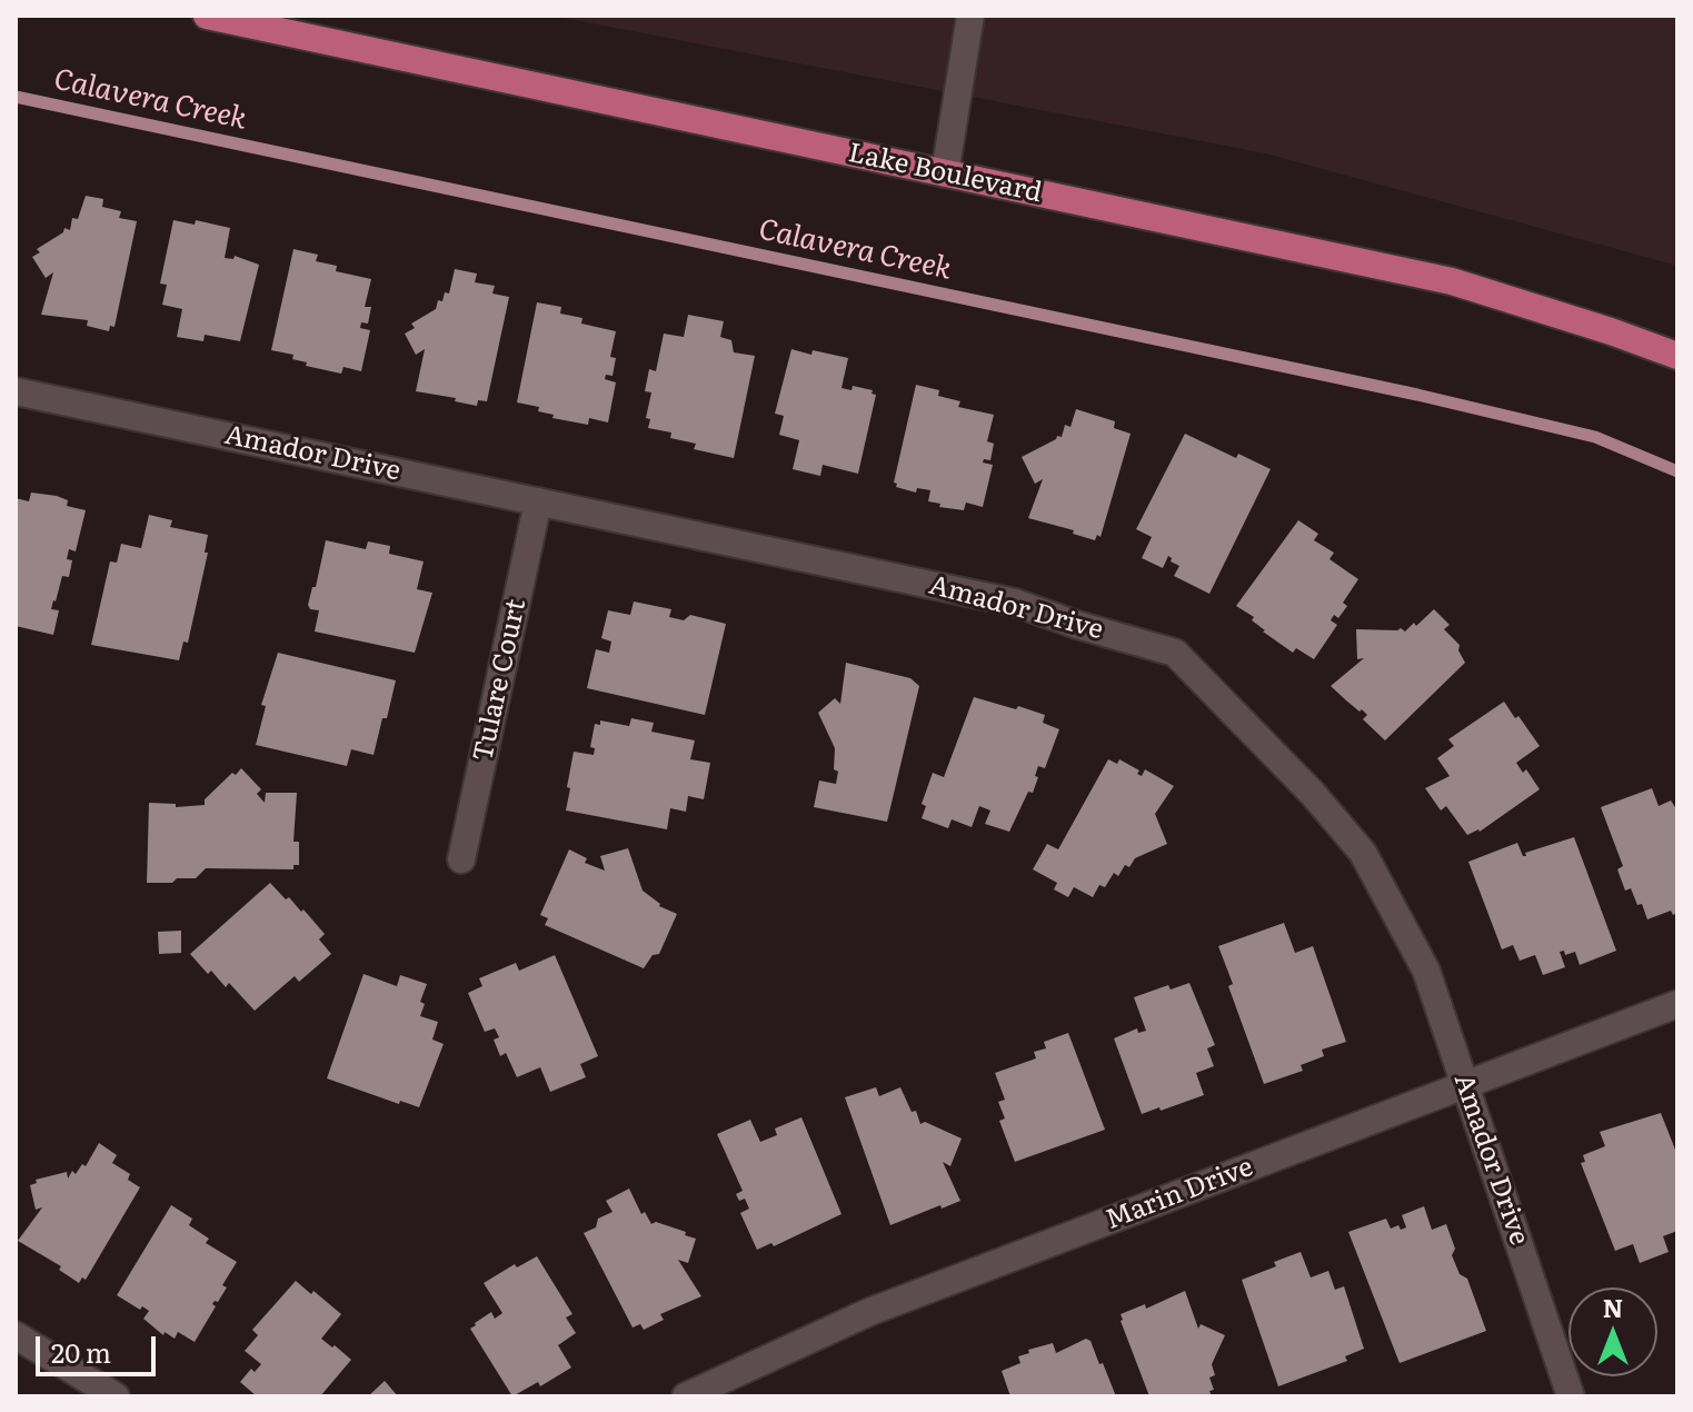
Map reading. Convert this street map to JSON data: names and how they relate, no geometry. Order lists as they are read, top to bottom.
{
  "streets": {
    "main road": ["Lake Boulevard"],
    "street": ["Amador Drive", "Tulare Court", "Marin Drive"]
  },
  "crossings": [
    ["Amador Drive", "Tulare Court"],
    ["Amador Drive", "Marin Drive"]
  ],
  "water": ["Calavera Creek"],
  "scale_bar": "20 m",
  "north": "top"
}
